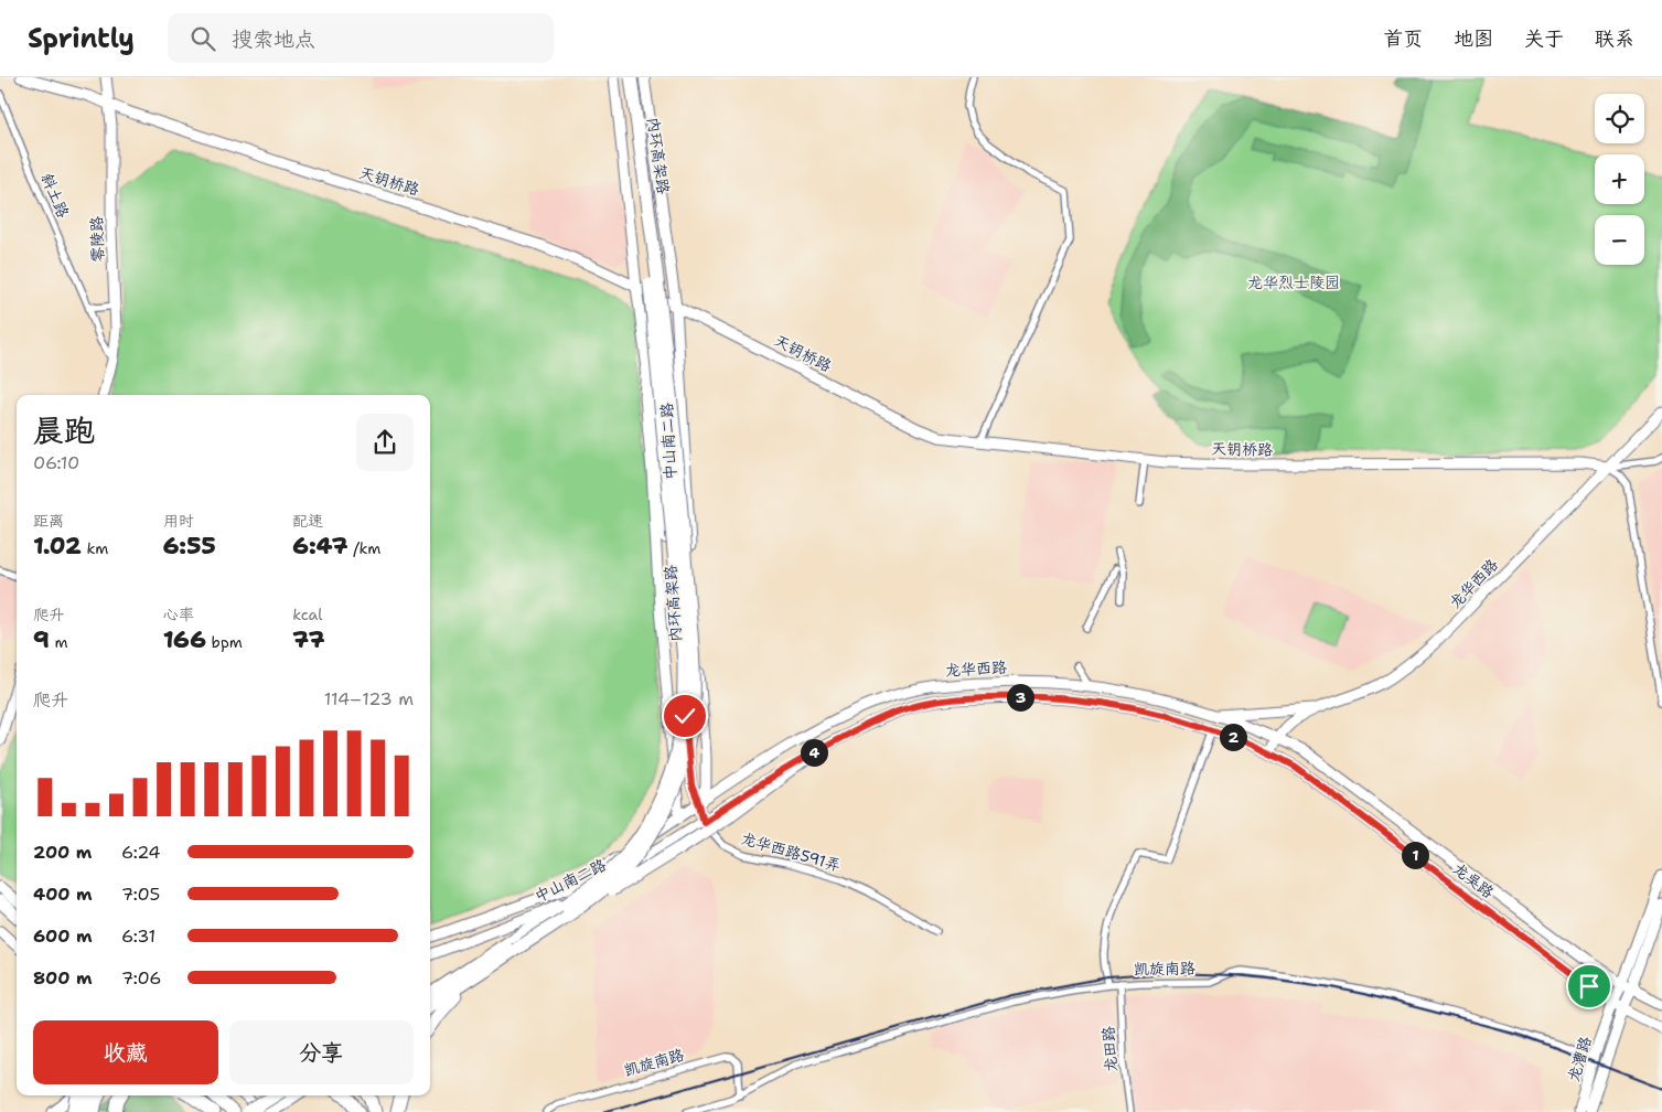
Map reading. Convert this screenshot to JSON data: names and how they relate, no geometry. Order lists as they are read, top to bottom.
{
  "streets": {
    "highway": ["内环高架路"],
    "main road": [
      "天钥桥路",
      "零陵路",
      "中山南二路",
      "龙华西路",
      "龙吴路",
      "龙漕路"
    ],
    "street": [
      "斜土路",
      "龙华西路591弄",
      "凯旋南路",
      "龙田路"
    ]
  },
  "crossings": [
    ["天钥桥路", "零陵路"],
    ["天钥桥路", "中山南二路"],
    ["天钥桥路", "龙华西路"],
    ["斜土路", "零陵路"],
    ["中山南二路", "龙华西路"],
    ["中山南二路", "龙华西路591弄"],
    ["龙华西路", "龙华西路591弄"],
    ["龙华西路", "龙吴路"],
    ["龙吴路", "龙漕路"],
    ["凯旋南路", "龙田路"],
    ["凯旋南路", "龙漕路"]
  ],
  "parks": ["龙华烈士陵园"],
  "page": {
    "header": "Sprintly",
    "search": "搜索地点",
    "nav": [
      "首页",
      "地图",
      "关于",
      "联系"
    ],
    "map_buttons": ["+", "−"],
    "heading": ["晨跑", "06:10"],
    "stats": [
      ["距离", "1.02 km"],
      ["用时", "6:55"],
      ["配速", "6:47 /km"],
      ["爬升", "9 m"],
      ["心率", "166 bpm"],
      ["kcal", "77"]
    ],
    "chart": ["爬升", "114–123 m"],
    "pins": [
      "3",
      "2",
      "4",
      "1"
    ],
    "list": [
      {
        "name": "200 m",
        "note": "6:24"
      },
      {
        "name": "400 m",
        "note": "7:05"
      },
      {
        "name": "600 m",
        "note": "6:31"
      },
      {
        "name": "800 m",
        "note": "7:06"
      }
    ],
    "buttons": ["收藏", "分享"]
  }
}
